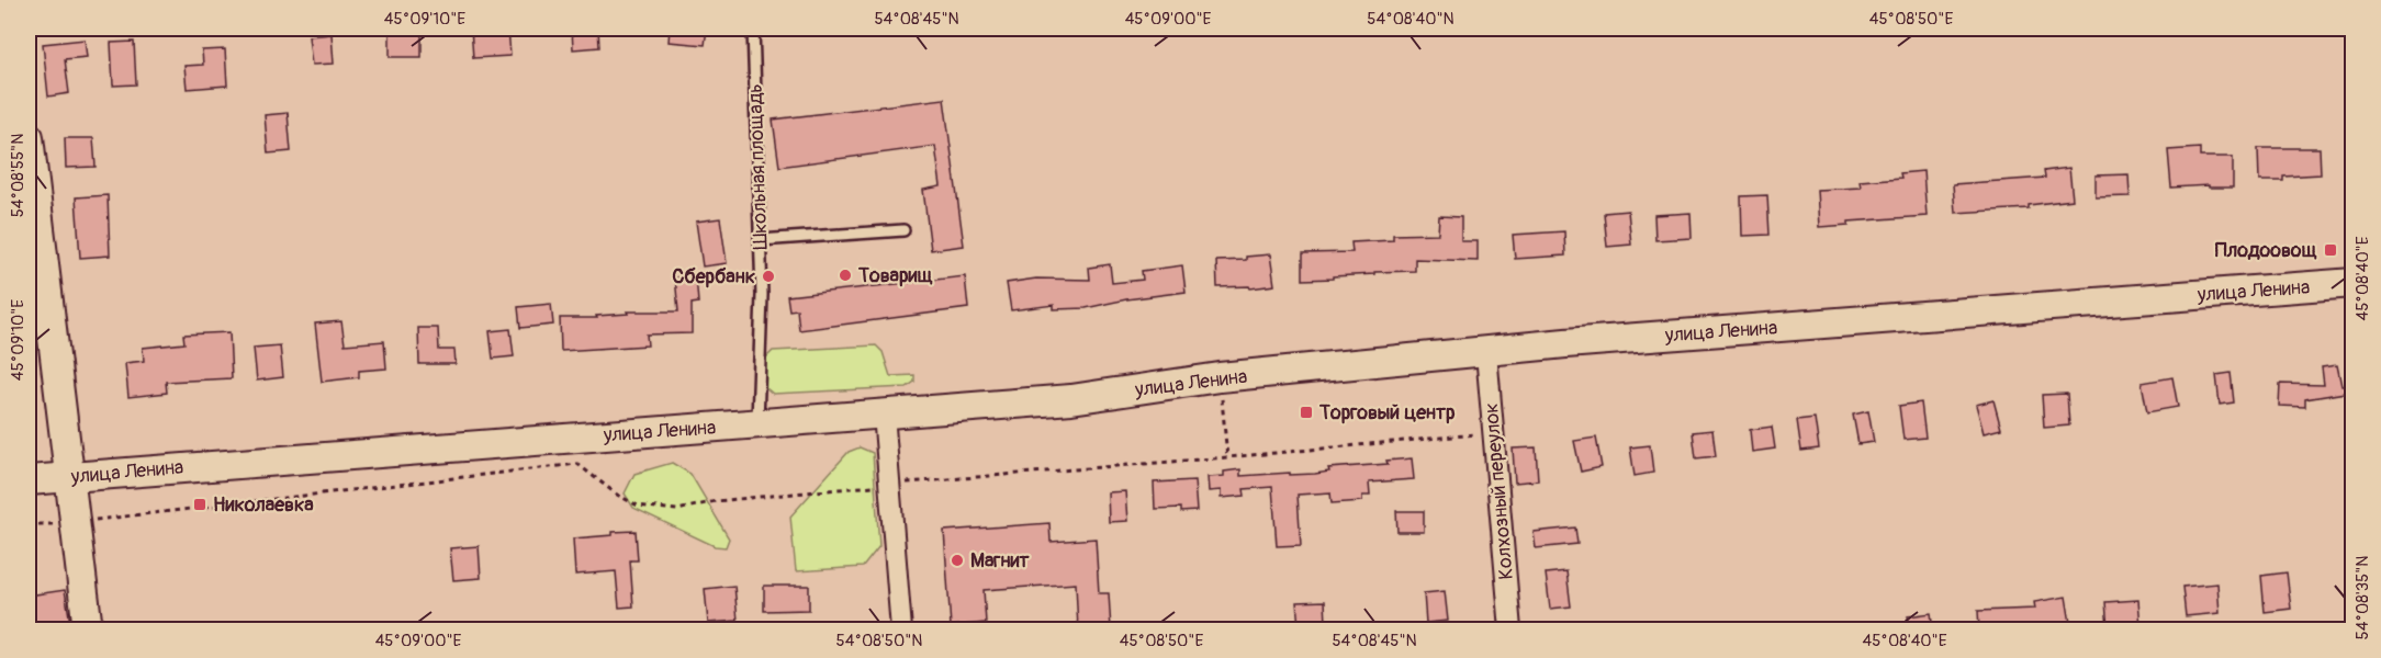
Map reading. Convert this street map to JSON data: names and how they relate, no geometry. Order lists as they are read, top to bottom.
{
  "streets": {
    "main road": ["улица Ленина"],
    "street": ["Колхозный переулок"],
    "lane": ["Школьная площадь"]
  },
  "crossings": [
    ["Школьная площадь", "улица Ленина"],
    ["улица Ленина", "Колхозный переулок"]
  ],
  "places": {
    "transit": ["Плодоовощ", "Торговый центр", "Николаевка"],
    "other": ["Товарищ", "Сбербанк", "Магнит"]
  },
  "coordinates": [
    "45°09'10\"E",
    "54°08'45\"N",
    "45°09'00\"E",
    "54°08'40\"N",
    "45°08'50\"E",
    "54°08'55\"N",
    "45°08'40\"E",
    "54°08'35\"N",
    "54°08'50\"N"
  ]
}
